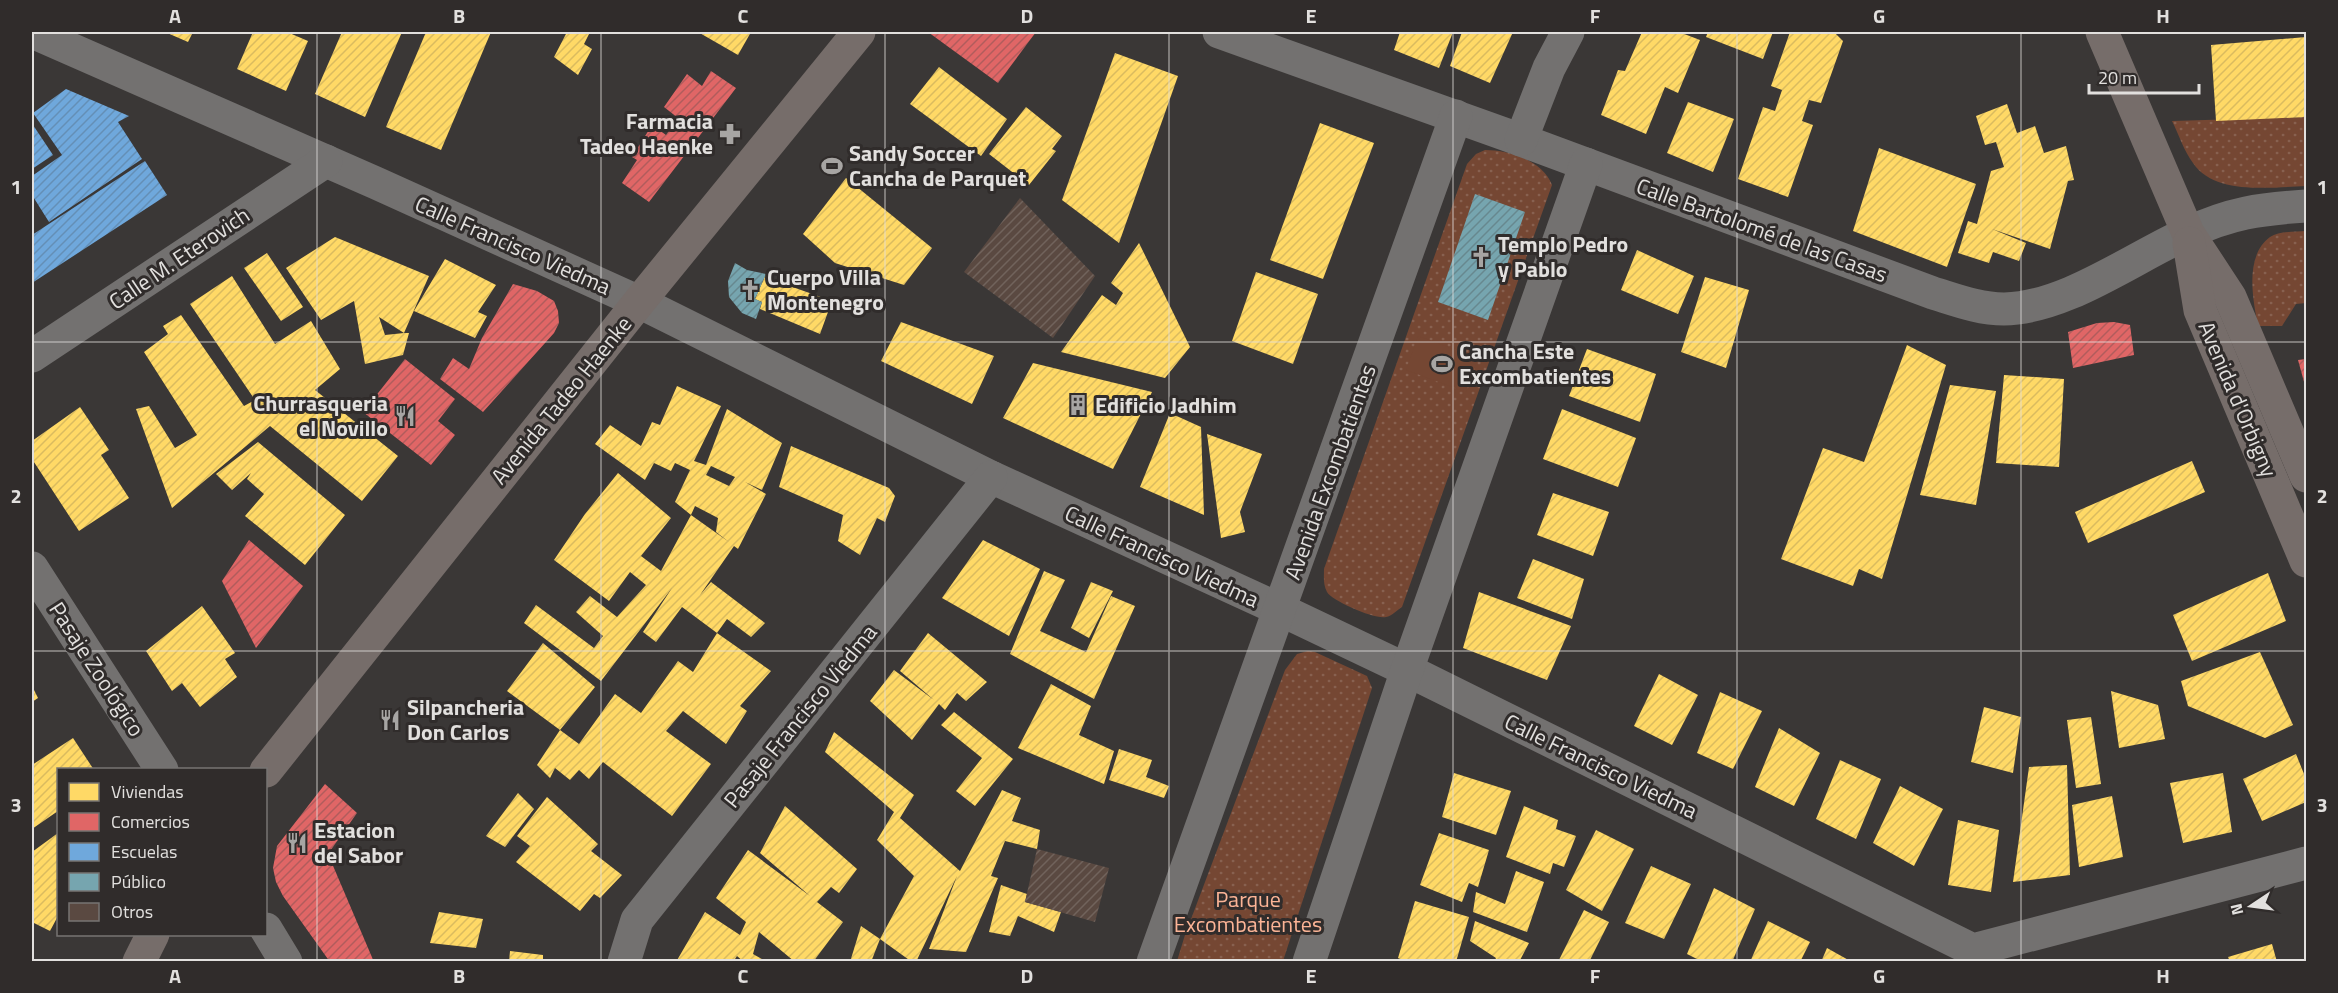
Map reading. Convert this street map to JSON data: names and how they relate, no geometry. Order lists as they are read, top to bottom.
{
  "streets": {
    "main road": ["Avenida d'Orbigny", "Avenida Tadeo Haenke"],
    "street": [
      "Calle Bartolomé de las Casas",
      "Calle Francisco Viedma",
      "Calle M. Eterovich",
      "Avenida Excombatientes",
      "Pasaje Zoológico",
      "Pasaje Francisco Viedma"
    ]
  },
  "crossings": [
    ["Calle Bartolomé de las Casas", "Avenida d'Orbigny"],
    ["Calle Bartolomé de las Casas", "Avenida Excombatientes"],
    ["Calle Francisco Viedma", "Calle M. Eterovich"],
    ["Calle Francisco Viedma", "Avenida Tadeo Haenke"],
    ["Calle Francisco Viedma", "Avenida Excombatientes"],
    ["Calle Francisco Viedma", "Pasaje Francisco Viedma"]
  ],
  "parks": ["Parque Excombatientes"],
  "places": {
    "pharmacy": ["Farmacia Tadeo Haenke"],
    "sports": ["Sandy Soccer Cancha de Parquet", "Cancha Este Excombatientes"],
    "church": ["Templo Pedro y Pablo", "Cuerpo Villa Montenegro"],
    "building": ["Edificio Jadhim"],
    "restaurant": ["Churrasqueria el Novillo", "Silpancheria Don Carlos", "Estacion del Sabor"]
  },
  "legend": [
    "Viviendas",
    "Comercios",
    "Escuelas",
    "Público",
    "Otros"
  ],
  "scale_bar": "20 m",
  "north": "left",
  "grid": {
    "columns": [
      "A",
      "B",
      "C",
      "D",
      "E",
      "F",
      "G",
      "H"
    ],
    "rows": ["1", "2", "3"]
  }
}
